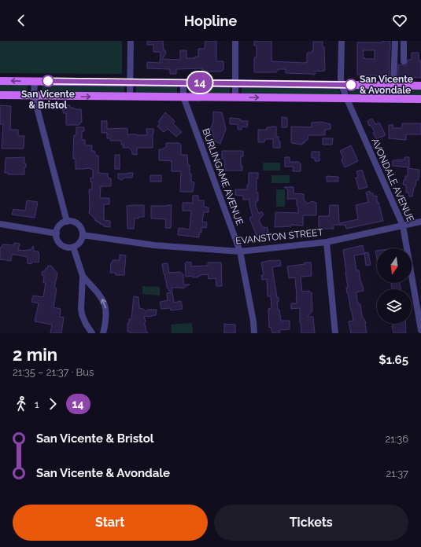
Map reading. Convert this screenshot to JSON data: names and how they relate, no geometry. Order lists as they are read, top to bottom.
{
  "streets": {
    "street": ["BURLINGAME AVENUE", "AVONDALE AVENUE", "EVANSTON STREET"]
  },
  "crossings": [
    ["BURLINGAME AVENUE", "EVANSTON STREET"],
    ["AVONDALE AVENUE", "EVANSTON STREET"]
  ],
  "places": ["San Vicente & Bristol", "San Vicente & Avondale"],
  "lines": ["bus line 14"],
  "north": "bottom",
  "page": {
    "header": "Hopline",
    "on_map": "14",
    "heading": ["2 min", "21:35 – 21:37 · Bus", "$1.65"],
    "legs": ["1", "14"],
    "list": [
      {
        "name": "San Vicente & Bristol",
        "value": "21:36"
      },
      {
        "name": "San Vicente & Avondale",
        "value": "21:37"
      }
    ],
    "buttons": ["Start", "Tickets"]
  }
}
